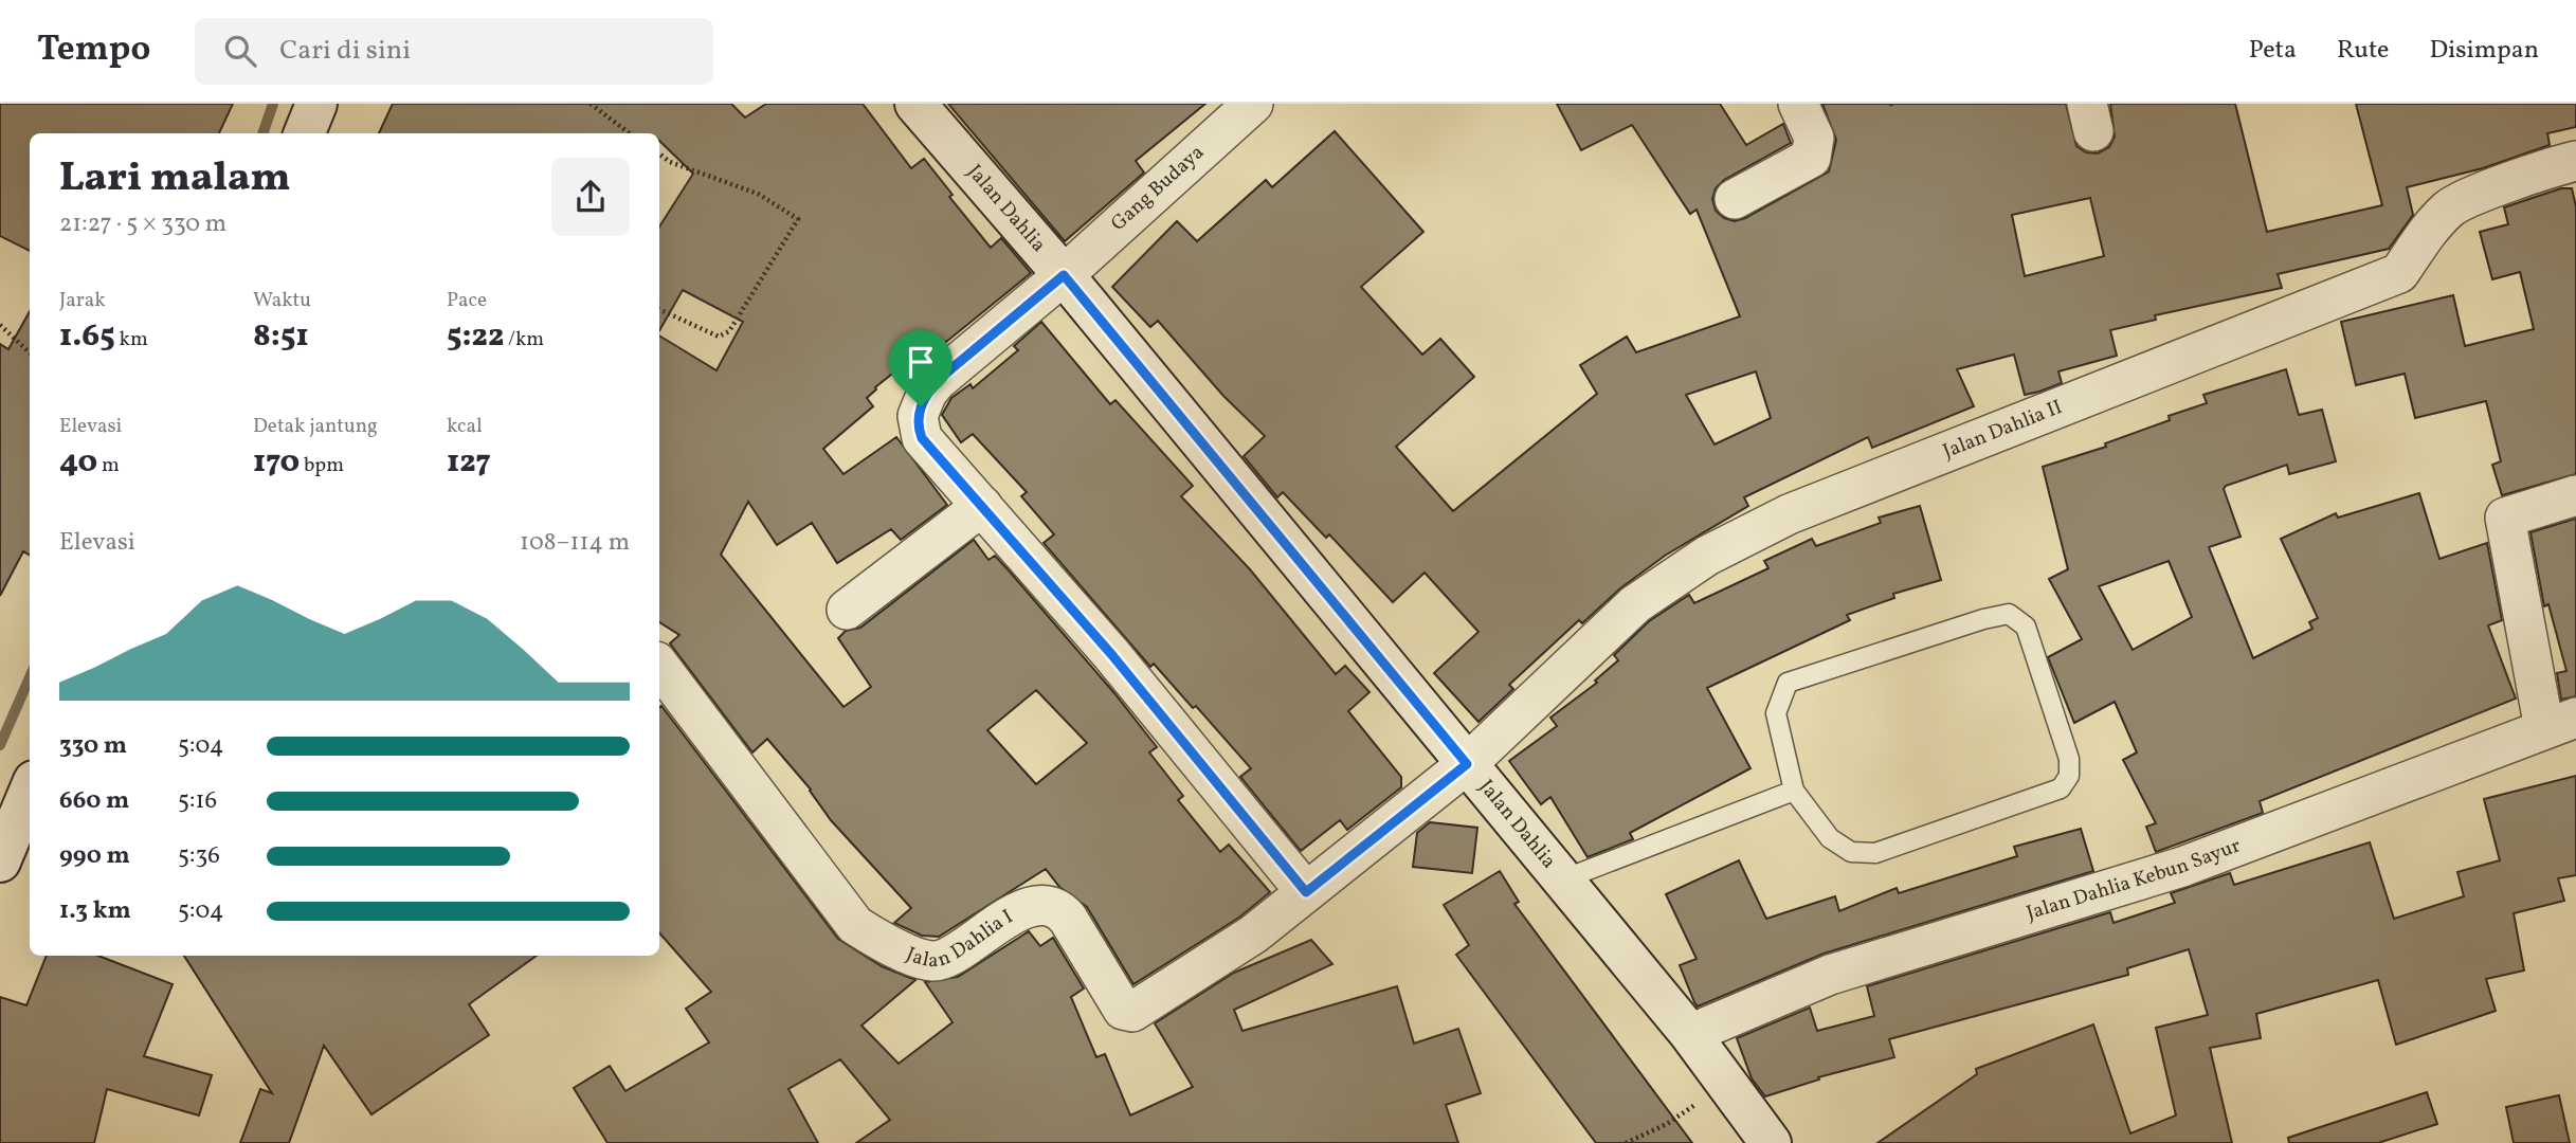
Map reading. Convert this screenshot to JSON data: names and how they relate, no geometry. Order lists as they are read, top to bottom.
{
  "streets": {
    "street": [
      "Gang Budaya",
      "Jalan Dahlia",
      "Jalan Dahlia II",
      "Jalan Dahlia Kebun Sayur",
      "Jalan Dahlia I"
    ]
  },
  "crossings": [
    ["Gang Budaya", "Jalan Dahlia"],
    ["Jalan Dahlia", "Jalan Dahlia II"],
    ["Jalan Dahlia", "Jalan Dahlia Kebun Sayur"],
    ["Jalan Dahlia", "Jalan Dahlia I"],
    ["Jalan Dahlia II", "Jalan Dahlia I"]
  ],
  "page": {
    "header": "Tempo",
    "search": "Cari di sini",
    "nav": ["Peta", "Rute", "Disimpan"],
    "heading": ["Lari malam", "21:27 · 5 × 330 m"],
    "stats": [
      ["Jarak", "1.65 km"],
      ["Waktu", "8:51"],
      ["Pace", "5:22 /km"],
      ["Elevasi", "40 m"],
      ["Detak jantung", "170 bpm"],
      ["kcal", "127"]
    ],
    "chart": ["Elevasi", "108–114 m"],
    "list": [
      {
        "name": "330 m",
        "note": "5:04"
      },
      {
        "name": "660 m",
        "note": "5:16"
      },
      {
        "name": "990 m",
        "note": "5:36"
      },
      {
        "name": "1.3 km",
        "note": "5:04"
      }
    ]
  }
}
